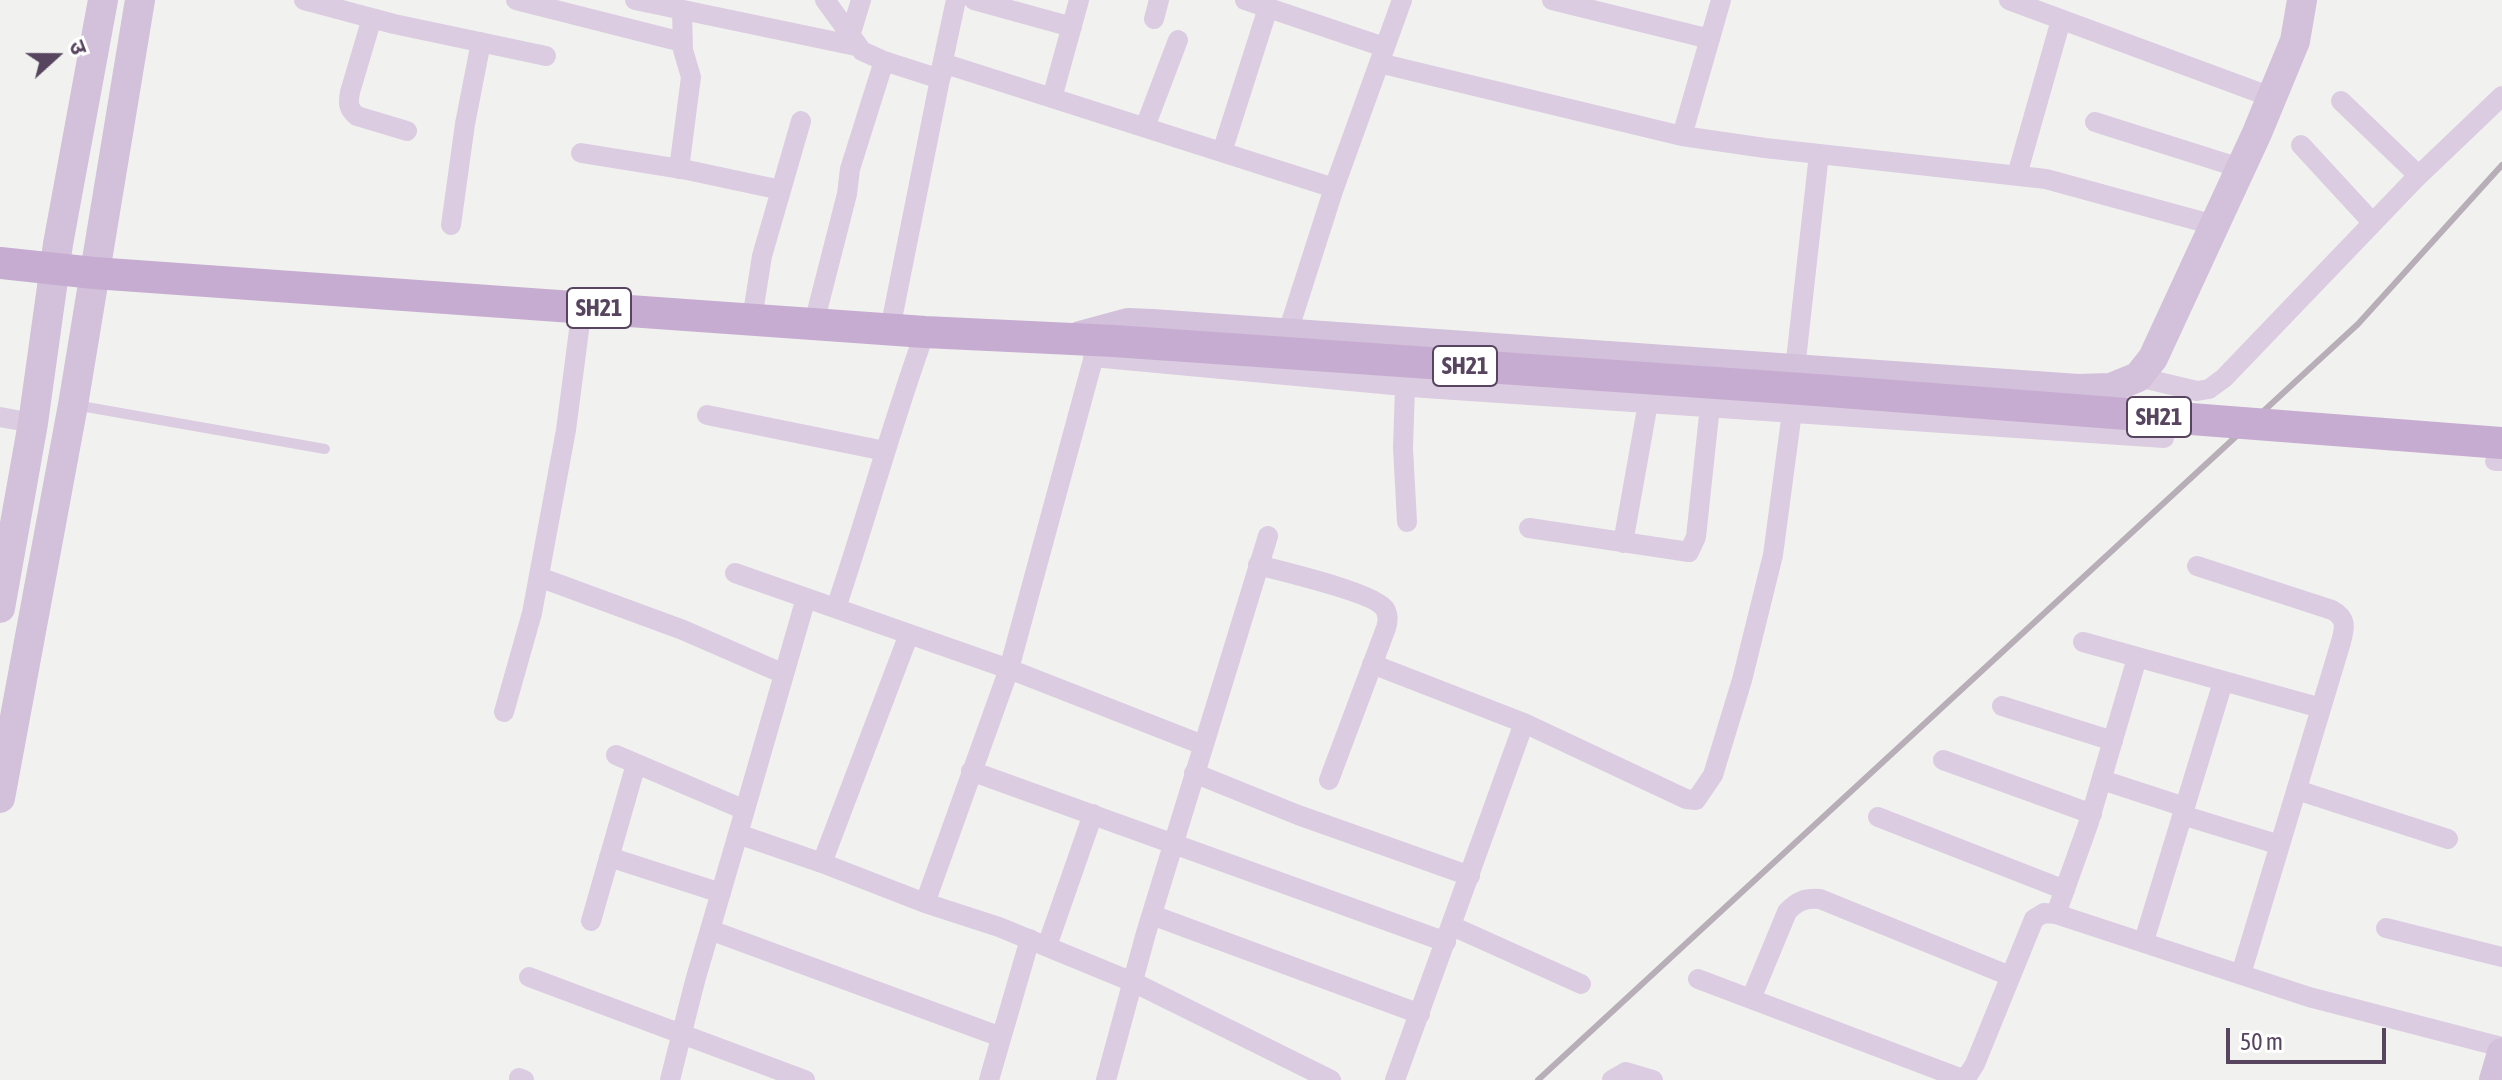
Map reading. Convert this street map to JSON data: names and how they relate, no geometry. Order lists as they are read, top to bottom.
{
  "streets": {
    "main road": ["SH21"]
  },
  "scale_bar": "50 m",
  "north": "right"
}
